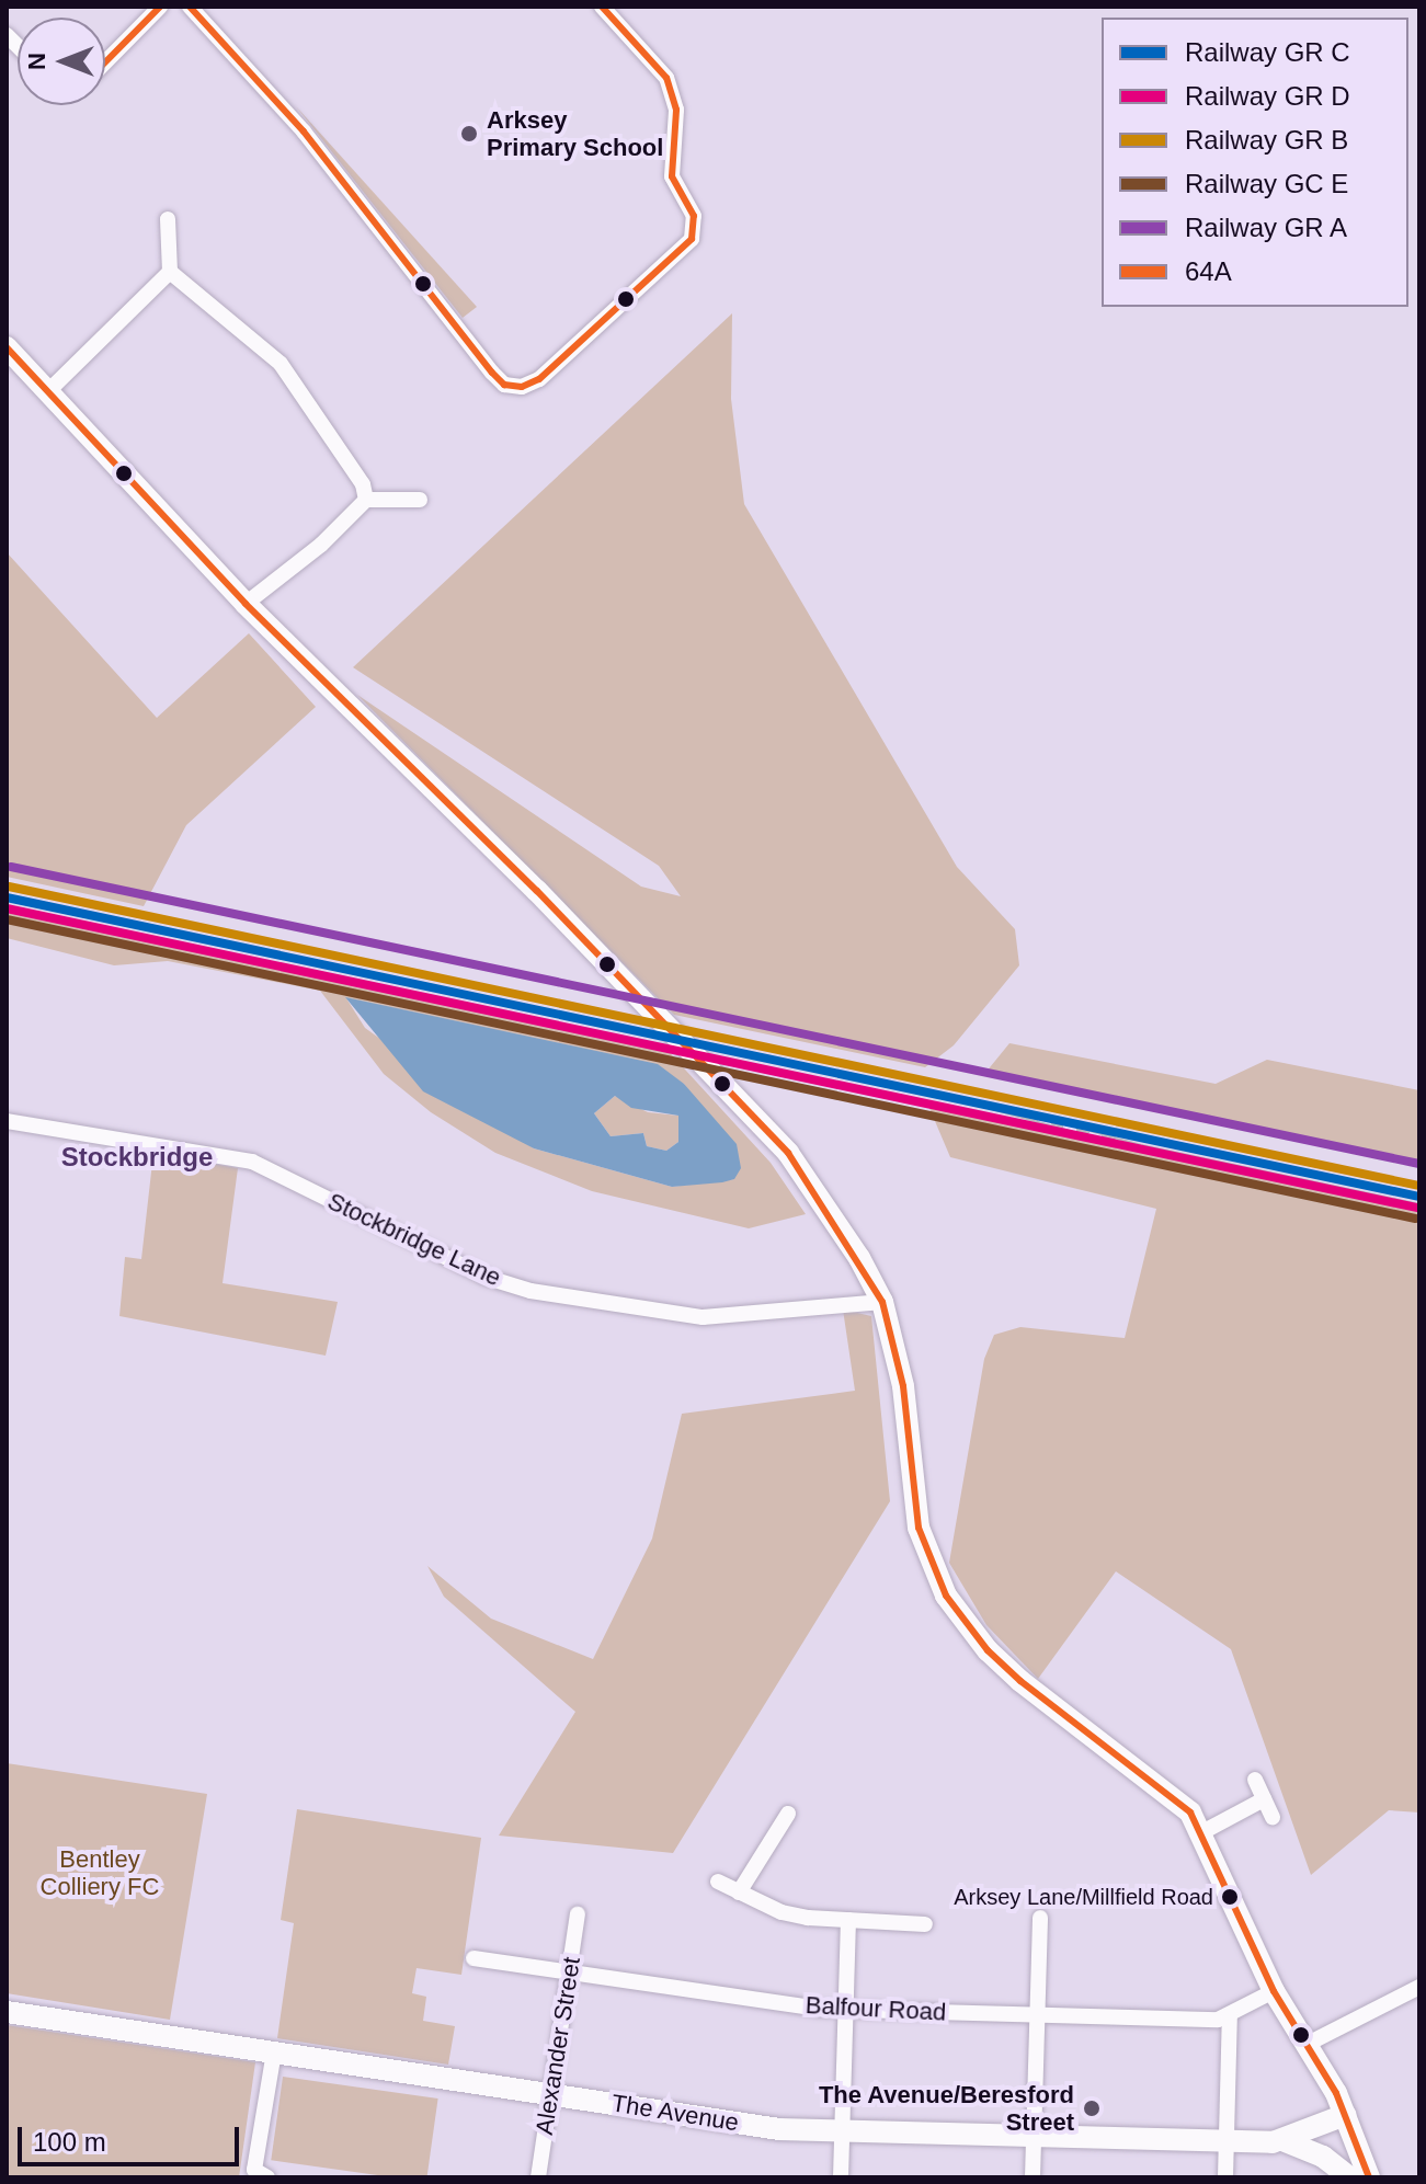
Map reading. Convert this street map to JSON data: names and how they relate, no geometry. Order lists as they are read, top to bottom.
{
  "streets": {
    "street": [
      "Stockbridge Lane",
      "Balfour Road",
      "Alexander Street",
      "The Avenue"
    ]
  },
  "crossings": [
    ["Balfour Road", "Alexander Street"],
    ["Alexander Street", "The Avenue"]
  ],
  "districts": ["Stockbridge"],
  "parks": ["Bentley Colliery FC"],
  "places": ["Arksey Primary School", "Arksey Lane/Millfield Road", "The Avenue/Beresford Street"],
  "lines": ["transit line 64A"],
  "legend": [
    "Railway GR C",
    "Railway GR D",
    "Railway GR B",
    "Railway GC E",
    "Railway GR A",
    "64A"
  ],
  "scale_bar": "100 m",
  "north": "left"
}
